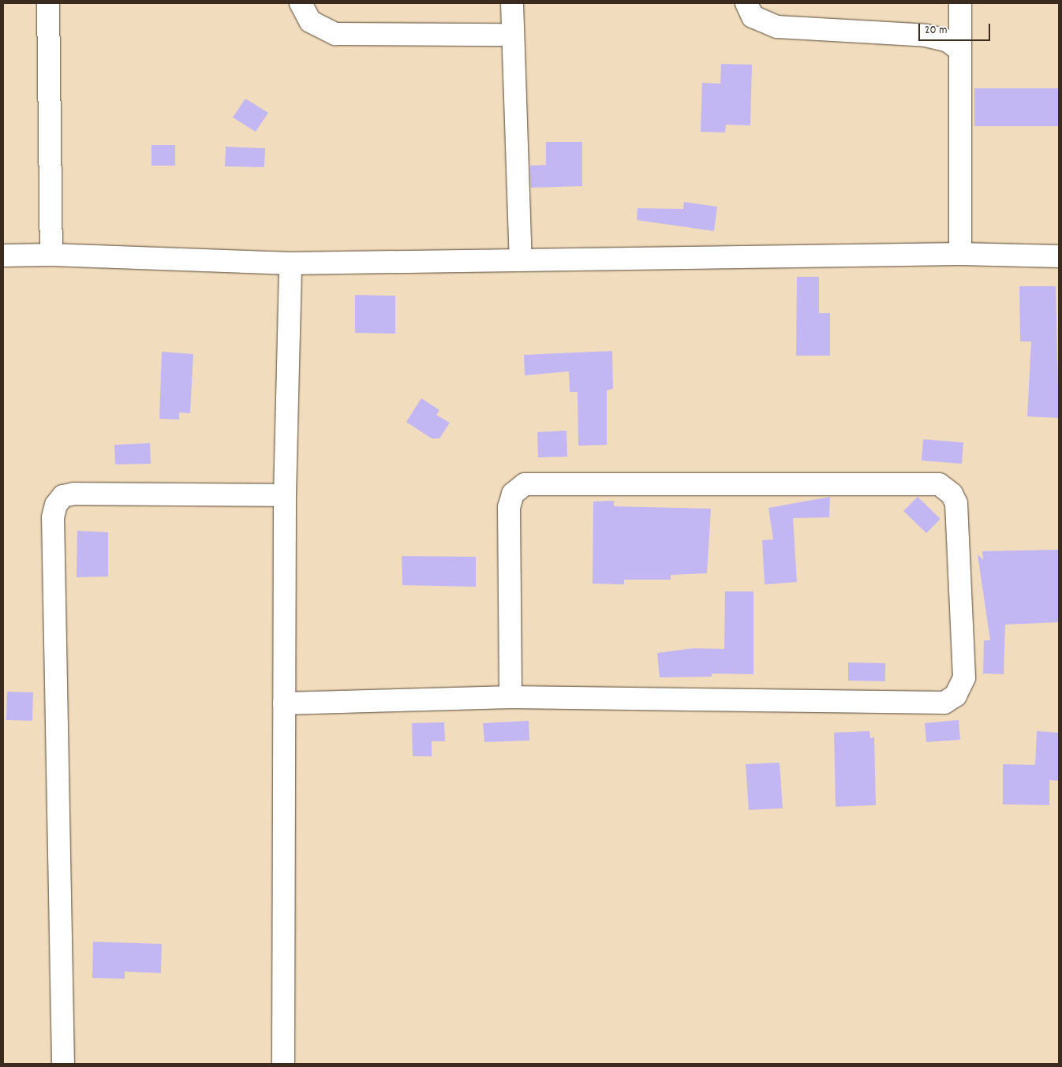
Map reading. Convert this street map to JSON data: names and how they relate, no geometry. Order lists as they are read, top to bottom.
{
  "scale_bar": "20 m"
}
